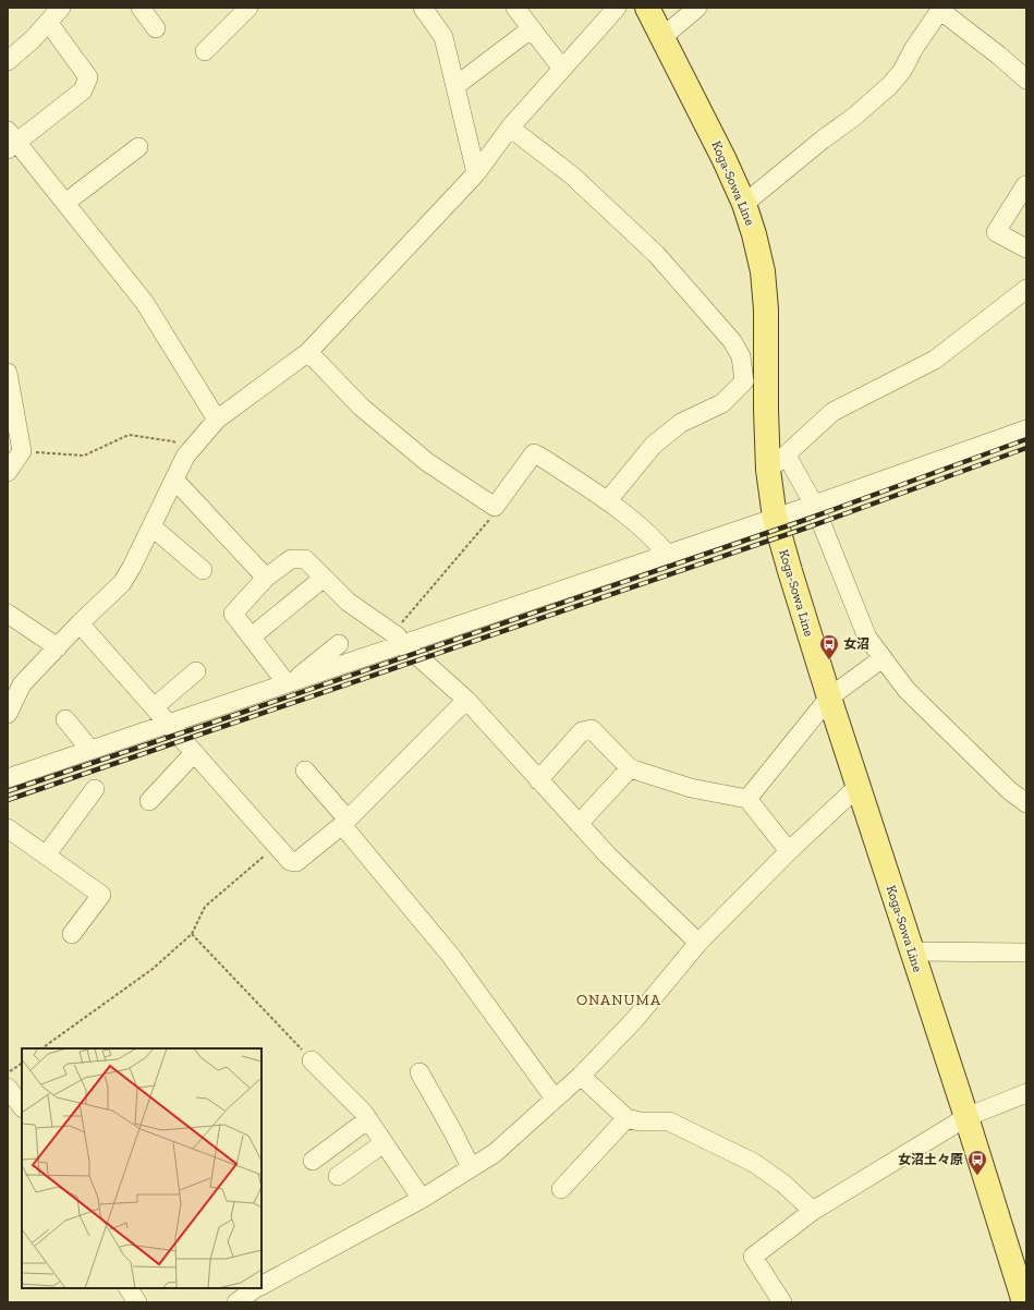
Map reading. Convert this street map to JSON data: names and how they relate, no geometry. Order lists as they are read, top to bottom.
{
  "streets": {
    "main road": ["Koga-Sowa Line"]
  },
  "districts": ["ONANUMA"],
  "places": {
    "bus stop": ["女沼", "女沼土々原"]
  }
}
